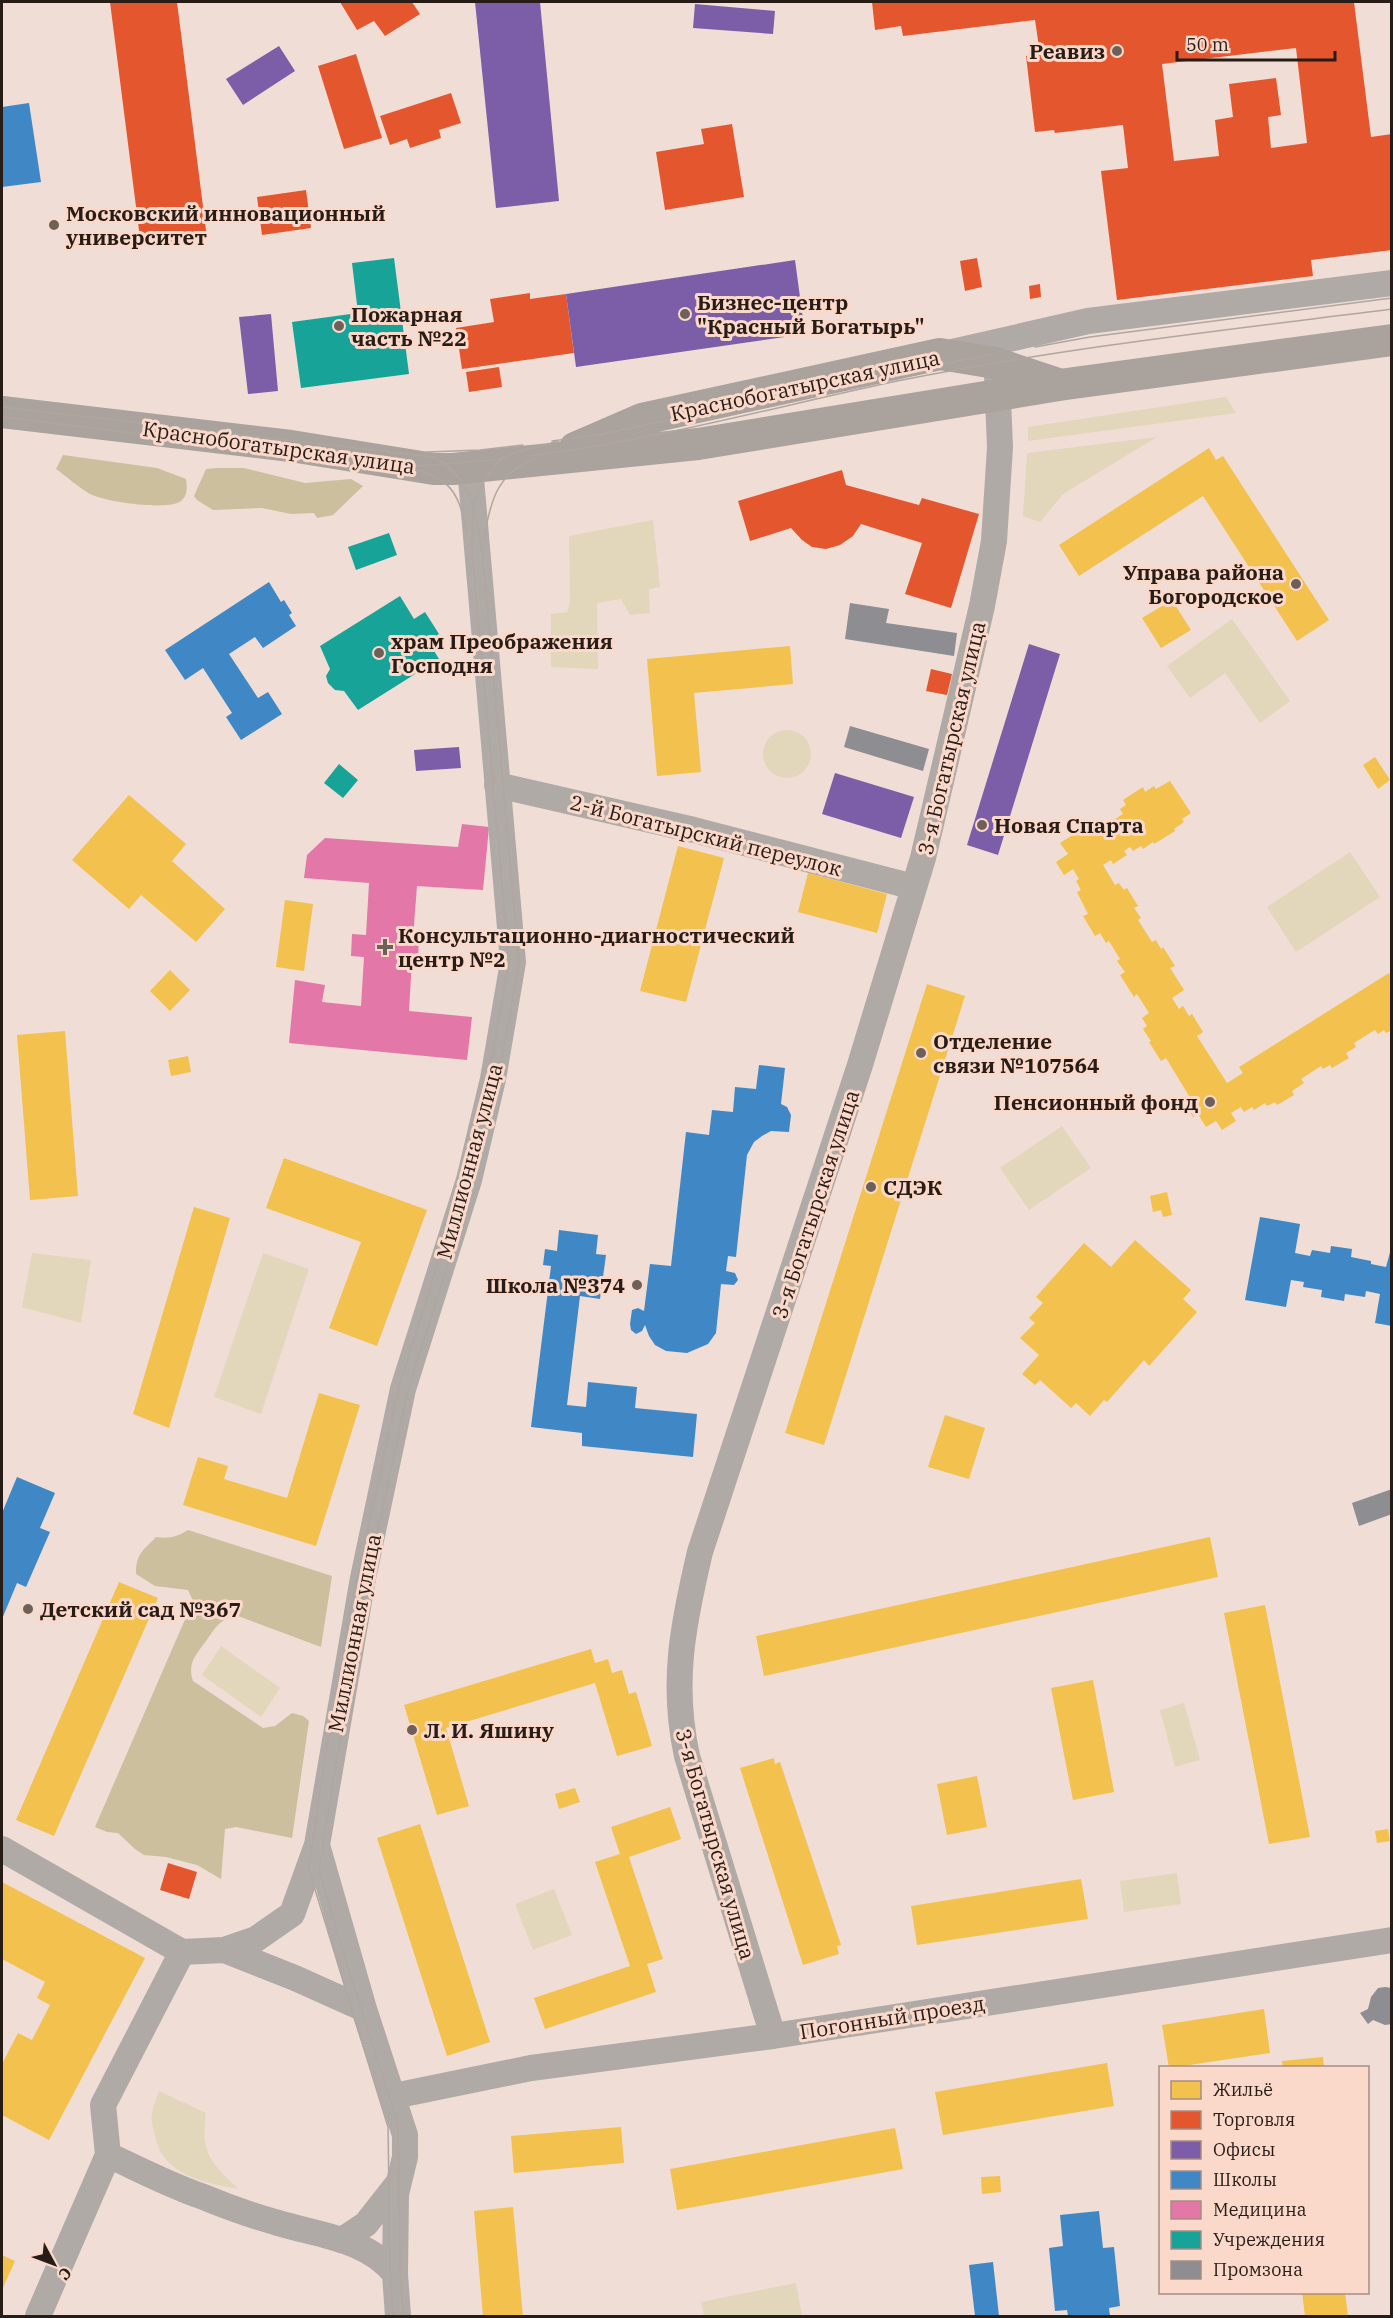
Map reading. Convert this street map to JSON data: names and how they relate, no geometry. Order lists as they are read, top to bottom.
{
  "streets": {
    "main road": ["Краснобогатырская улица"],
    "street": [
      "3-я Богатырская улица",
      "2-й Богатырский переулок",
      "Миллионная улица",
      "Погонный проезд"
    ]
  },
  "crossings": [
    ["Краснобогатырская улица", "3-я Богатырская улица"],
    ["Краснобогатырская улица", "Миллионная улица"],
    ["3-я Богатырская улица", "2-й Богатырский переулок"],
    ["3-я Богатырская улица", "Погонный проезд"],
    ["2-й Богатырский переулок", "Миллионная улица"],
    ["Миллионная улица", "Погонный проезд"]
  ],
  "places": {
    "other": [
      "Реавиз",
      "Московский инновационный университет",
      "Бизнес-центр \"Красный Богатырь\"",
      "Пожарная часть №22",
      "Управа района Богородское",
      "храм Преображения Господня",
      "Новая Спарта",
      "Отделение связи №107564",
      "Пенсионный фонд",
      "СДЭК",
      "Школа №374",
      "Детский сад №367",
      "Л. И. Яшину"
    ],
    "health": ["Консультационно-диагностический центр №2"]
  },
  "legend": [
    "Жильё",
    "Торговля",
    "Офисы",
    "Школы",
    "Медицина",
    "Учреждения",
    "Промзона"
  ],
  "scale_bar": "50 m",
  "north": "bottom right"
}
